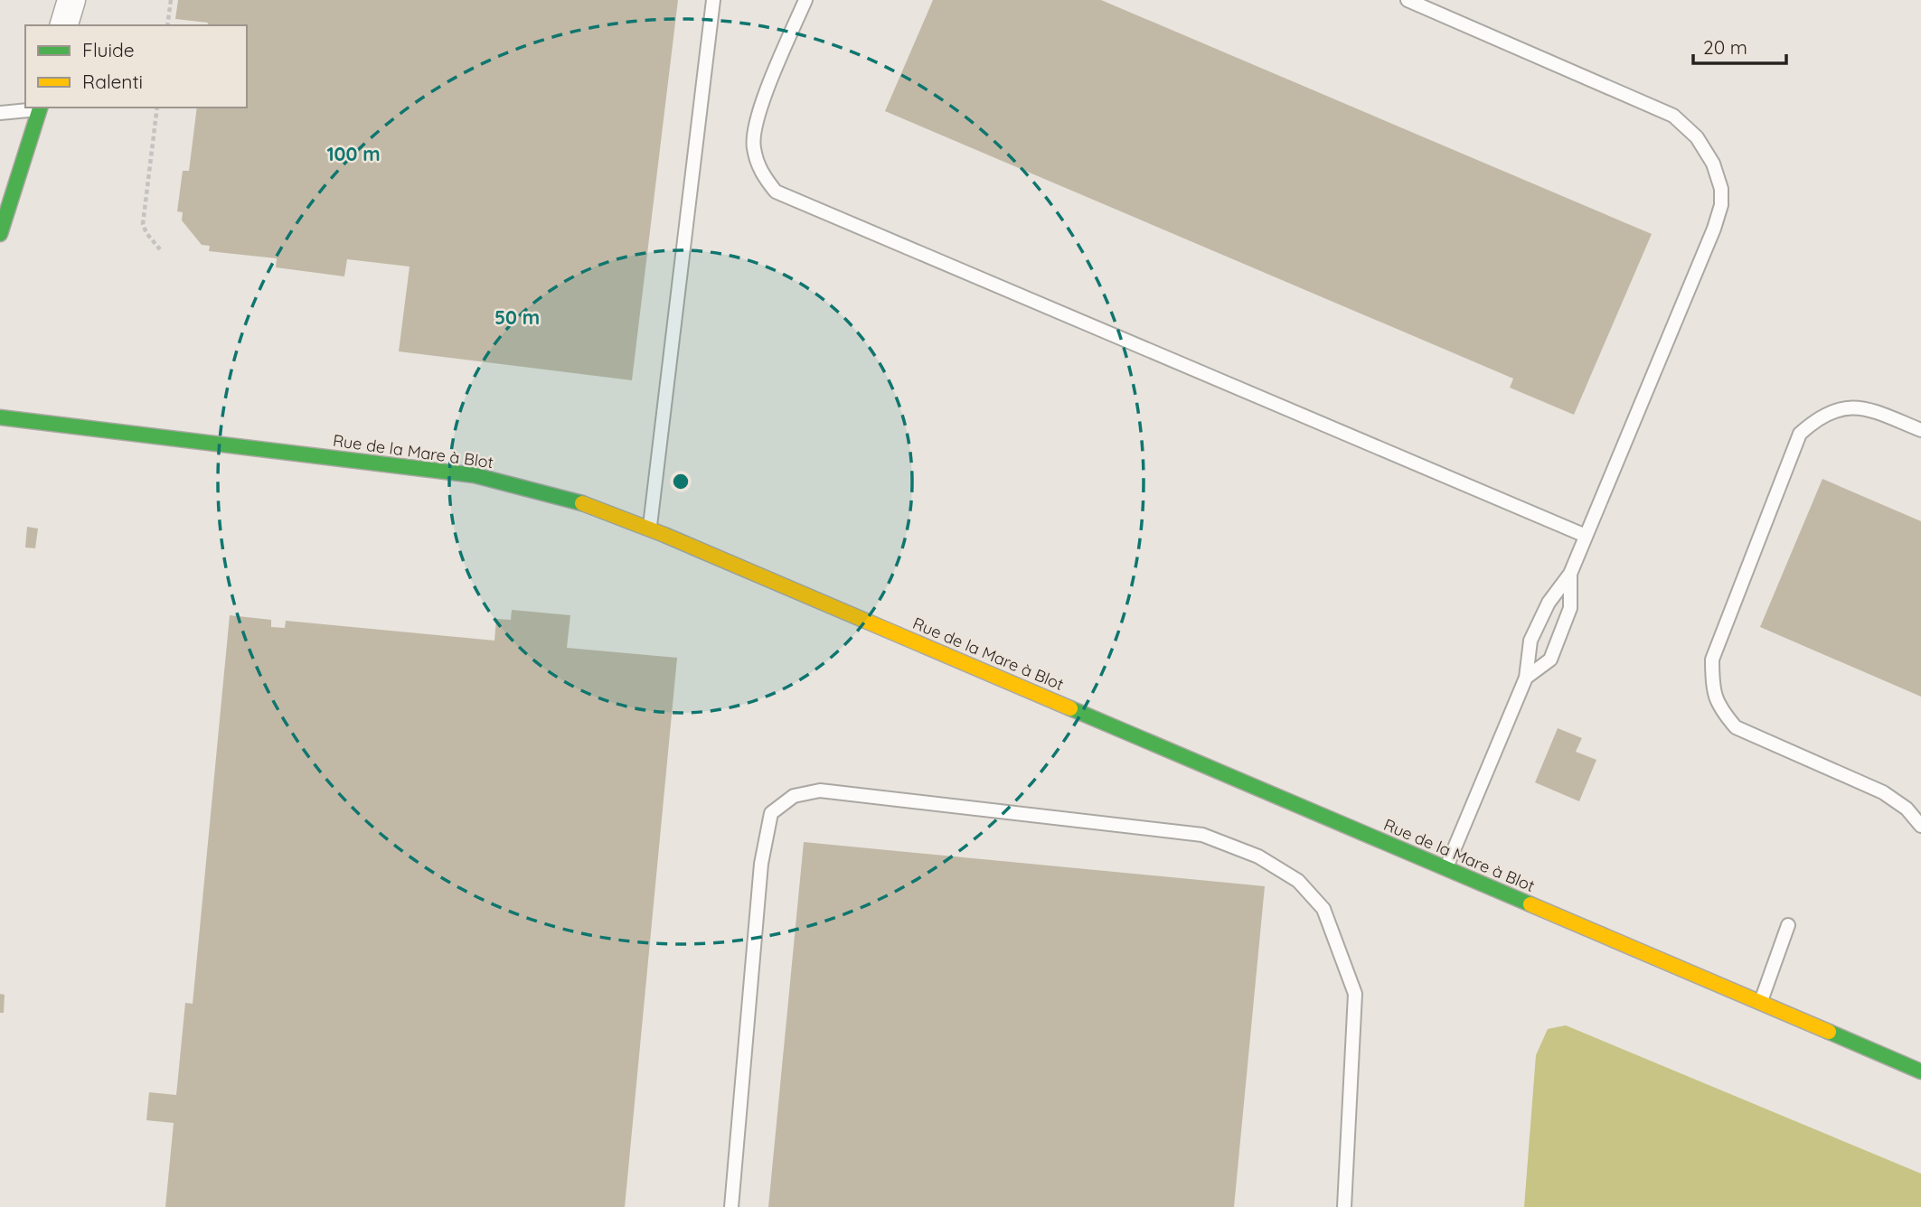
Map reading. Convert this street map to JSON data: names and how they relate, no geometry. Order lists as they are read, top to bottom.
{
  "streets": {
    "street": ["Rue de la Mare à Blot"]
  },
  "legend": ["Fluide", "Ralenti"],
  "scale_bar": "20 m",
  "rings": ["100 m", "50 m"]
}
